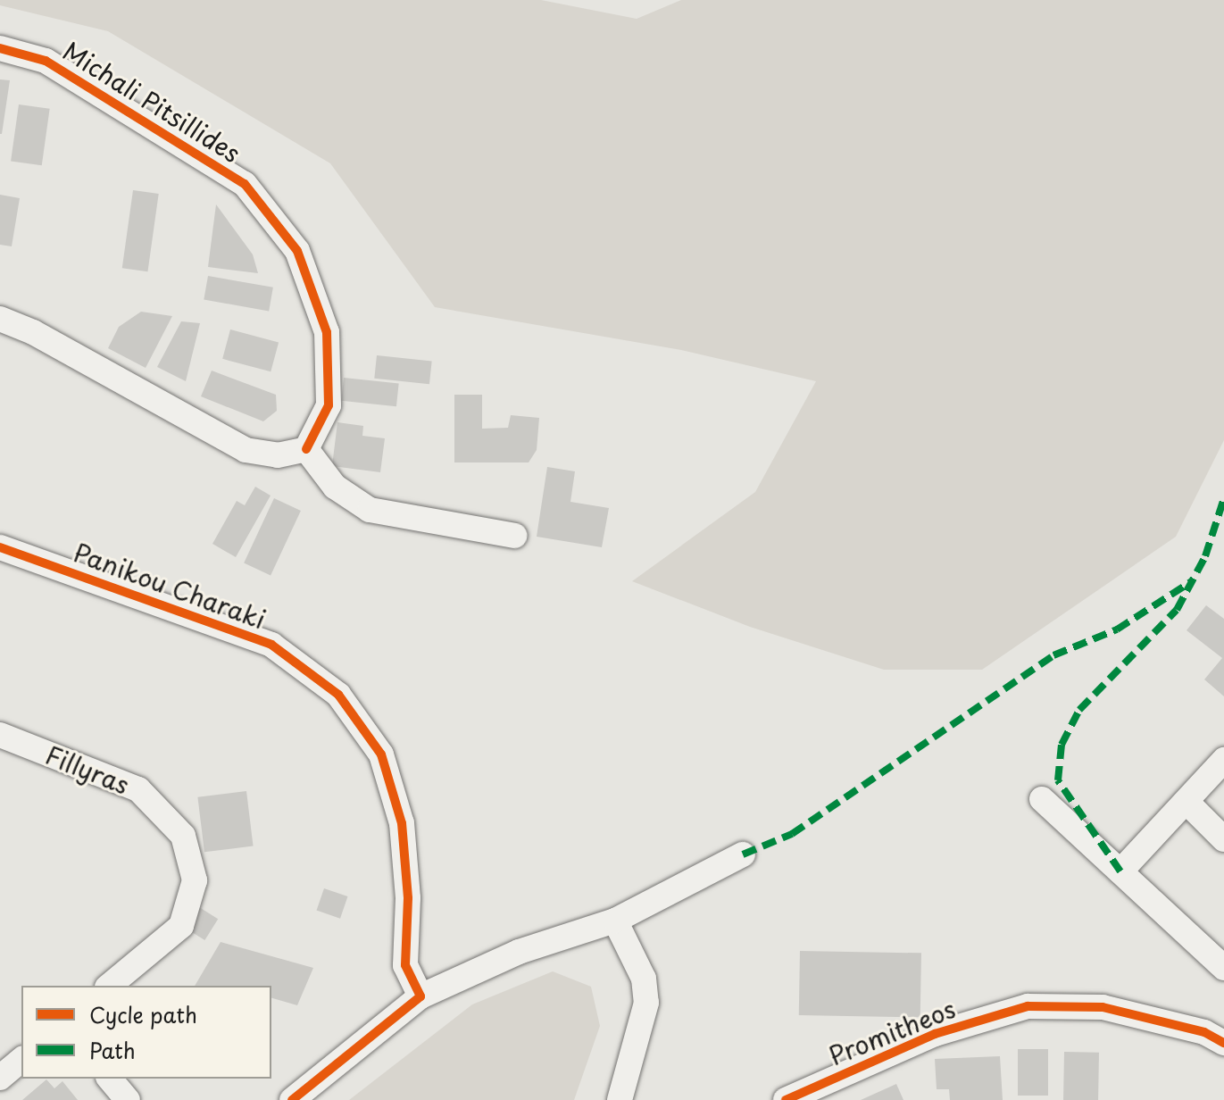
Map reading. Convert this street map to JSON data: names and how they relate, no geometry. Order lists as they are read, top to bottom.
{
  "streets": {
    "street": [
      "Michali Pitsillides",
      "Panikou Charaki",
      "Fillyras",
      "Promitheos"
    ]
  },
  "legend": ["Cycle path", "Path"]
}
